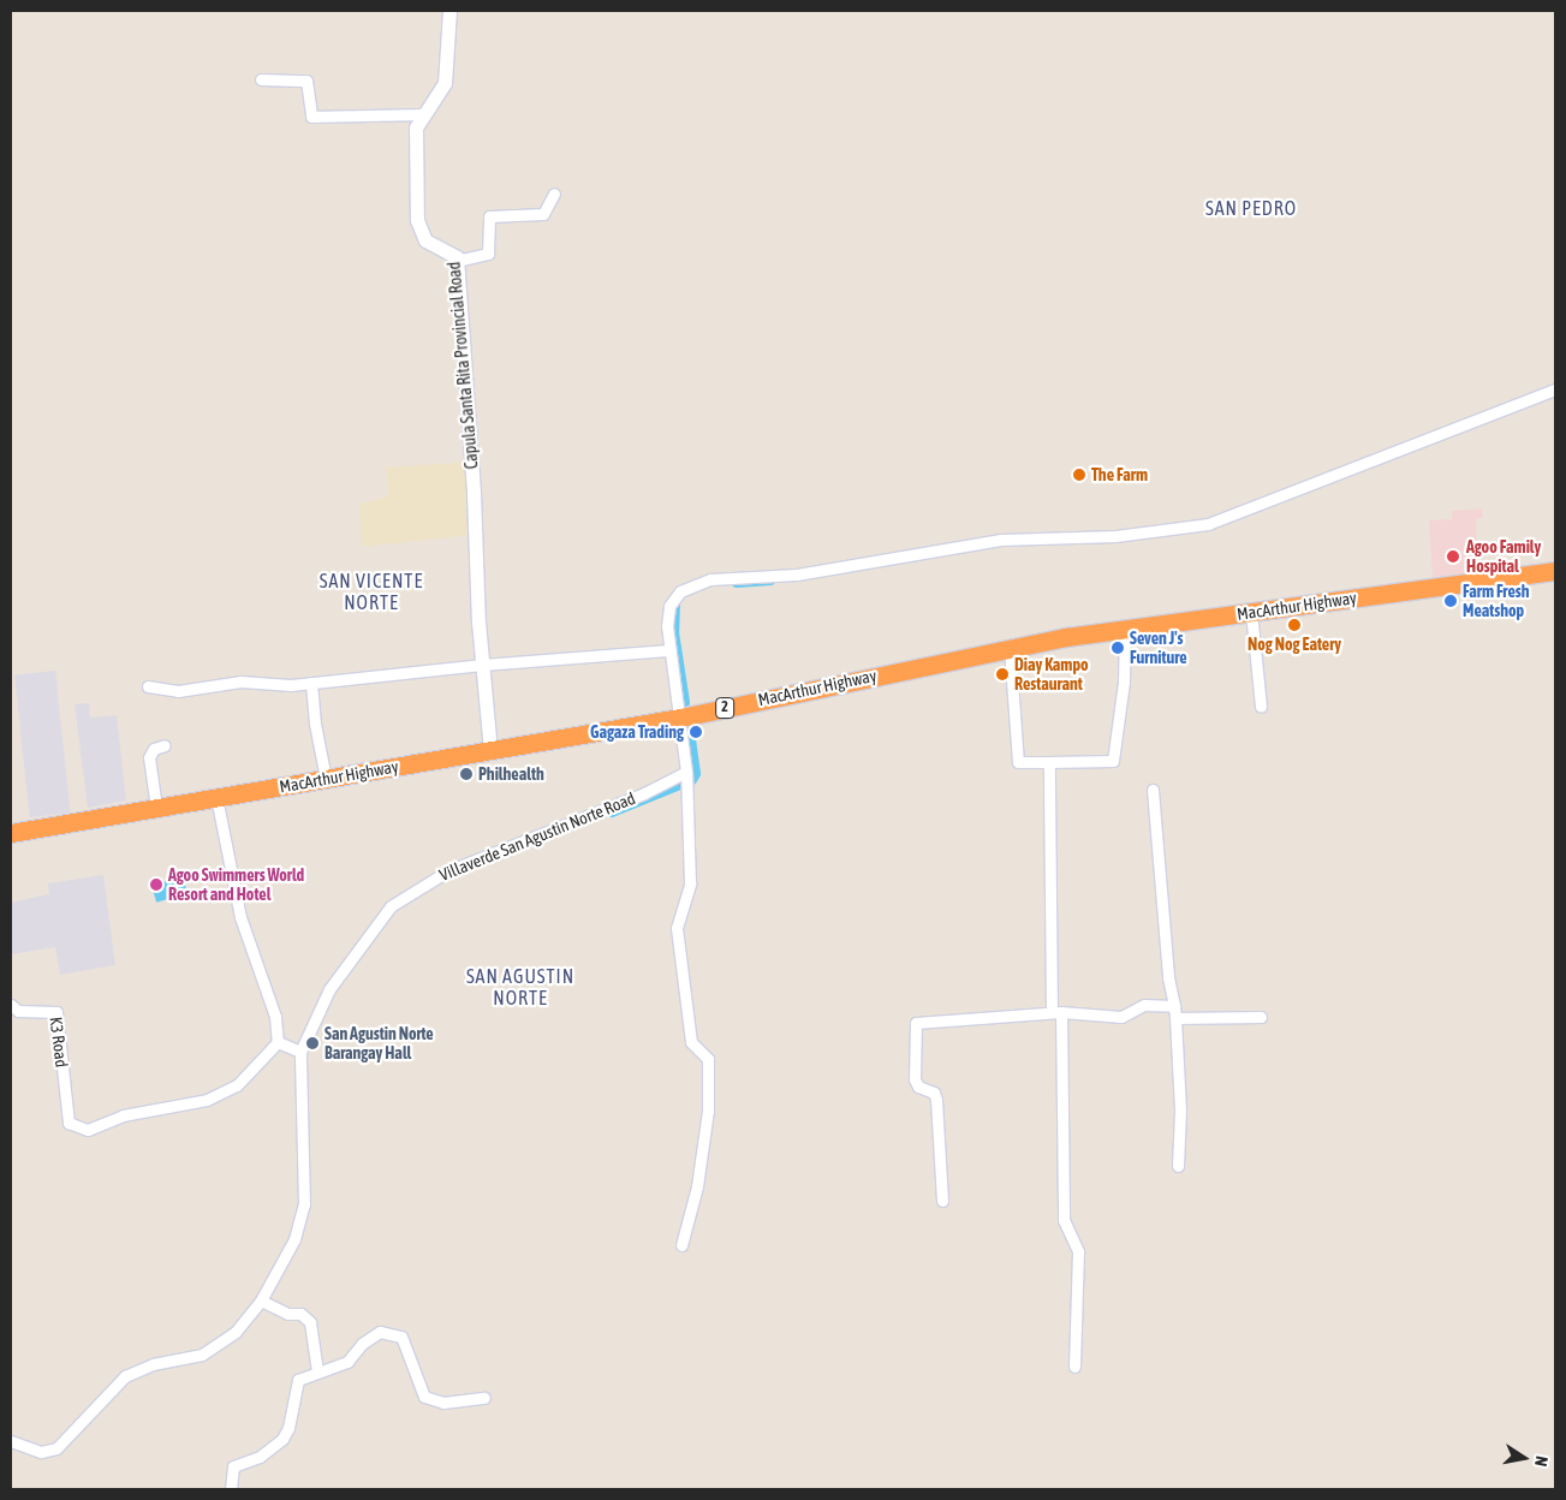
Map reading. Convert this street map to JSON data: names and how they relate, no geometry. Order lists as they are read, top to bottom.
{
  "streets": {
    "highway": ["MacArthur Highway", "2"],
    "street": ["Capula Santa Rita Provincial Road", "Villaverde San Agustin Norte Road", "K3 Road"]
  },
  "crossings": [
    ["Capula Santa Rita Provincial Road", "MacArthur Highway"]
  ],
  "districts": ["SAN PEDRO", "SAN VICENTE NORTE", "SAN AGUSTIN NORTE"],
  "places": [
    "The Farm",
    "Agoo Family Hospital",
    "Farm Fresh Meatshop",
    "Nog Nog Eatery",
    "Seven J's Furniture",
    "Diay Kampo Restaurant",
    "Gagaza Trading",
    "Philhealth",
    "Agoo Swimmers World Resort and Hotel",
    "San Agustin Norte Barangay Hall"
  ],
  "north": "right"
}
